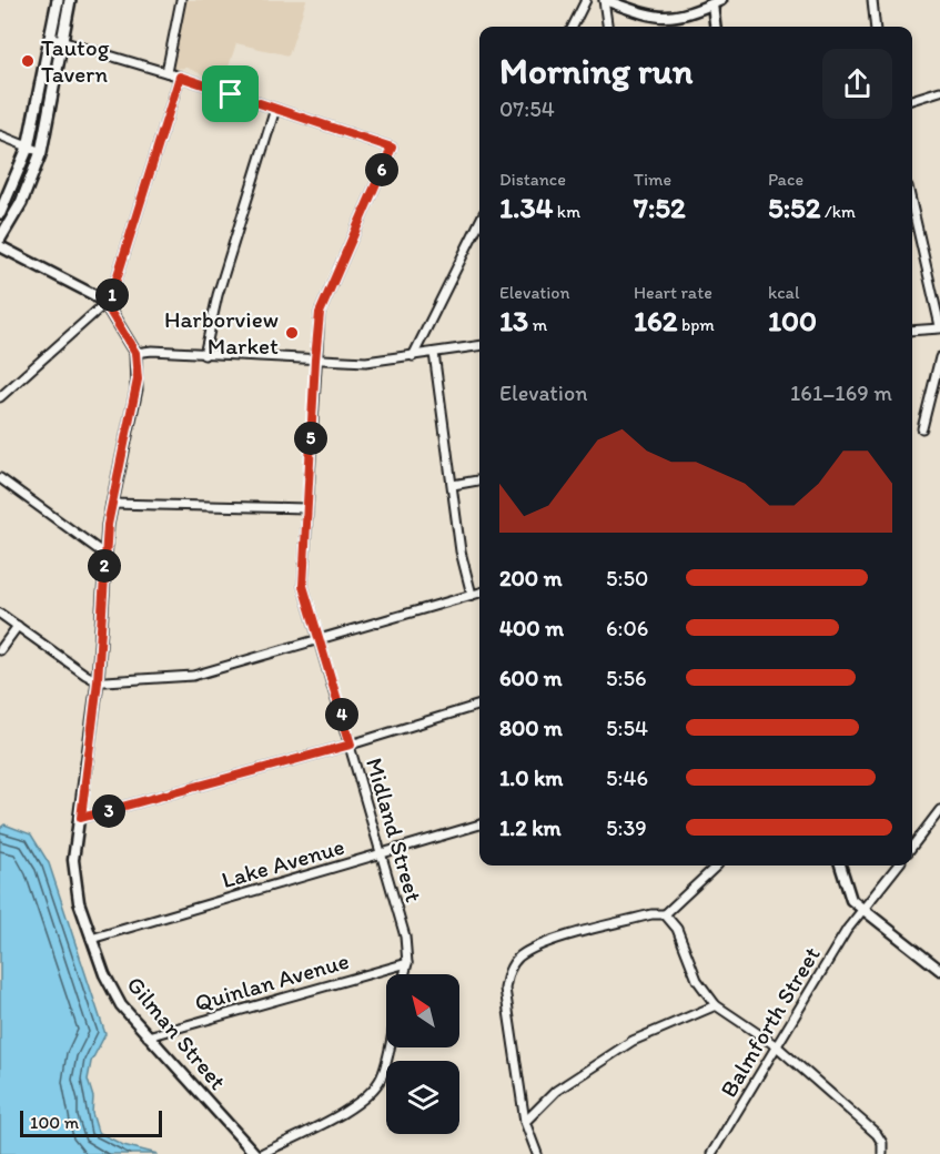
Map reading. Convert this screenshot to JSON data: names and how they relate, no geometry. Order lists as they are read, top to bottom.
{
  "streets": {
    "street": [
      "Midland Street",
      "Lake Avenue",
      "Quinlan Avenue",
      "Balmforth Street",
      "Gilman Street"
    ]
  },
  "crossings": [
    ["Midland Street", "Lake Avenue"],
    ["Midland Street", "Quinlan Avenue"],
    ["Lake Avenue", "Gilman Street"],
    ["Quinlan Avenue", "Gilman Street"]
  ],
  "places": ["Tautog Tavern", "Harborview Market"],
  "scale_bar": "100 m",
  "north": "top left",
  "page": {
    "heading": ["Morning run", "07:54"],
    "stats": [
      ["Distance", "1.34 km"],
      ["Time", "7:52"],
      ["Pace", "5:52 /km"],
      ["Elevation", "13 m"],
      ["Heart rate", "162 bpm"],
      ["kcal", "100"]
    ],
    "pins": [
      "6",
      "1",
      "5",
      "2",
      "4",
      "3"
    ],
    "chart": ["Elevation", "161–169 m"],
    "list": [
      {
        "name": "200 m",
        "note": "5:50"
      },
      {
        "name": "400 m",
        "note": "6:06"
      },
      {
        "name": "600 m",
        "note": "5:56"
      },
      {
        "name": "800 m",
        "note": "5:54"
      },
      {
        "name": "1.0 km",
        "note": "5:46"
      },
      {
        "name": "1.2 km",
        "note": "5:39"
      }
    ],
    "scale": "100 m"
  }
}
